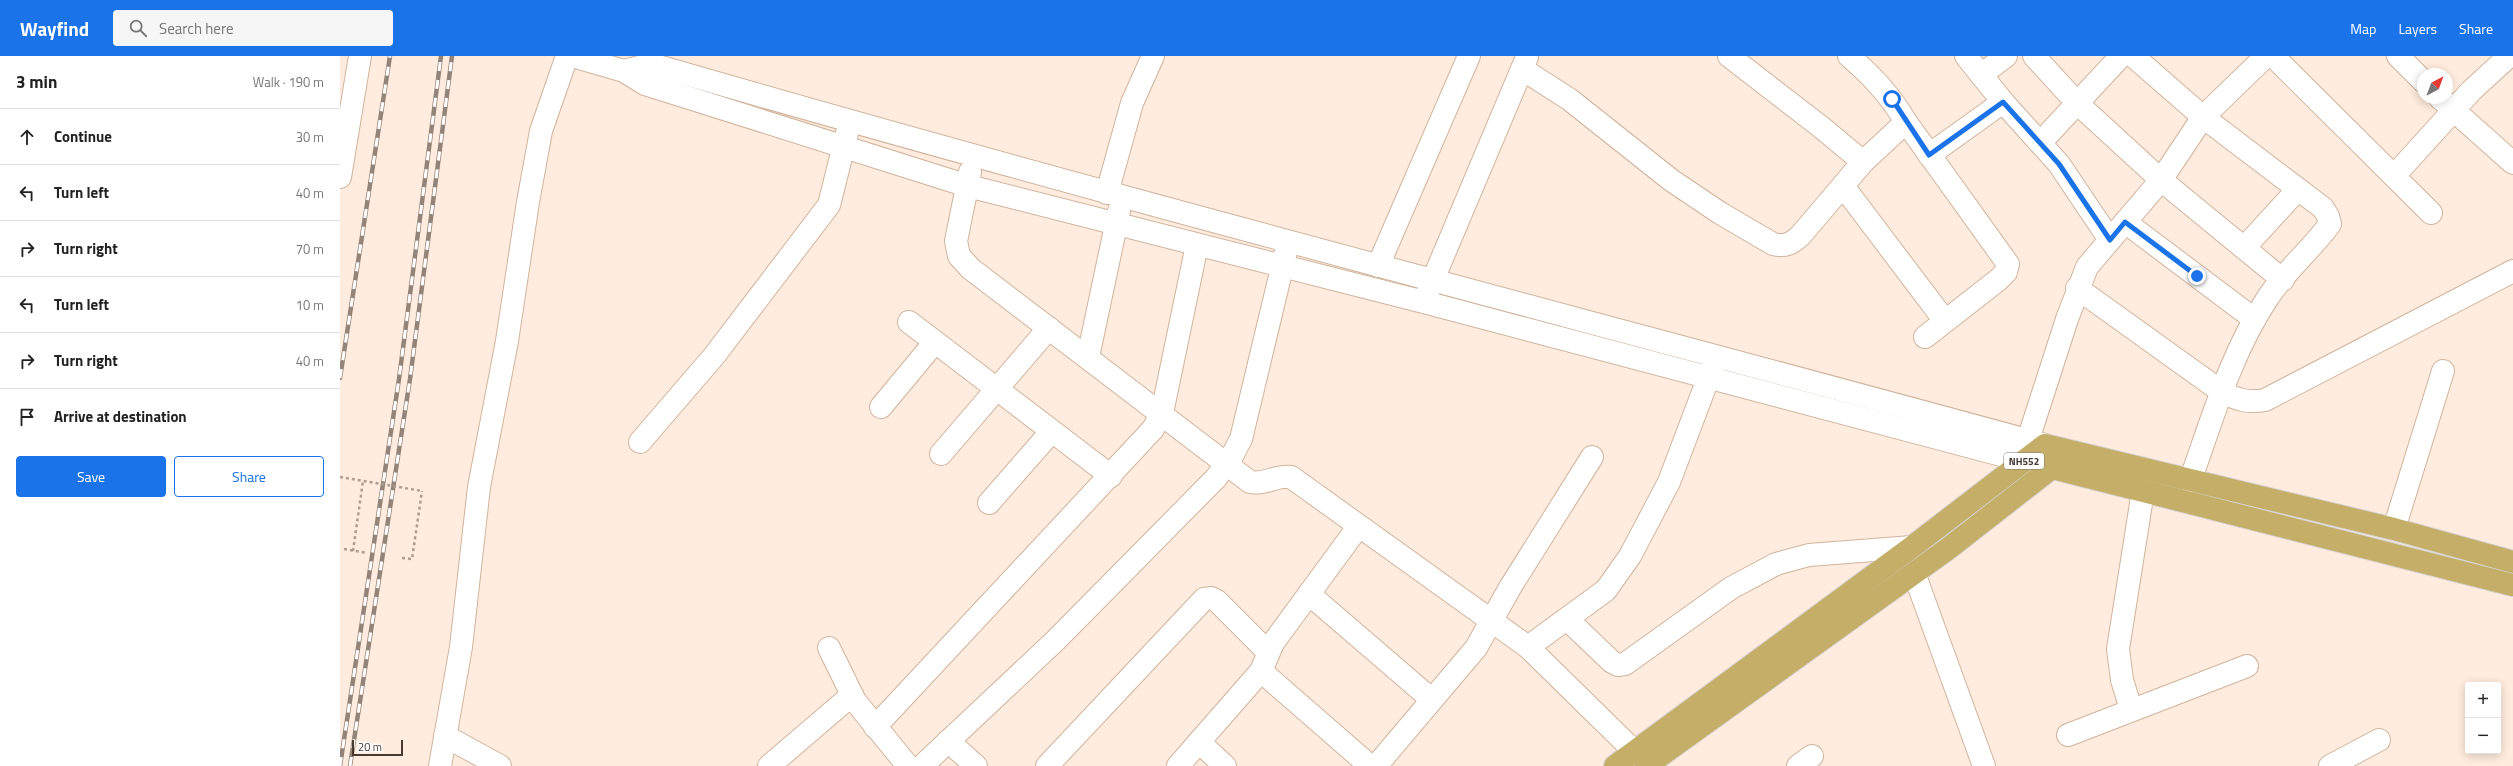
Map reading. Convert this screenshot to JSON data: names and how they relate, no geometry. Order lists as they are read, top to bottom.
{
  "streets": {
    "highway": ["NH552"]
  },
  "scale_bar": "20 m",
  "north": "top right",
  "page": {
    "header": "Wayfind",
    "search": "Search here",
    "nav": ["Map", "Layers", "Share"],
    "heading": ["3 min", "Walk · 190 m"],
    "list": [
      ["Continue", "30 m"],
      ["Turn left", "40 m"],
      ["Turn right", "70 m"],
      ["Turn left", "10 m"],
      ["Turn right", "40 m"],
      "Arrive at destination"
    ],
    "buttons": ["Save", "Share"],
    "map_buttons": ["+", "−"],
    "scale": "20 m"
  }
}
